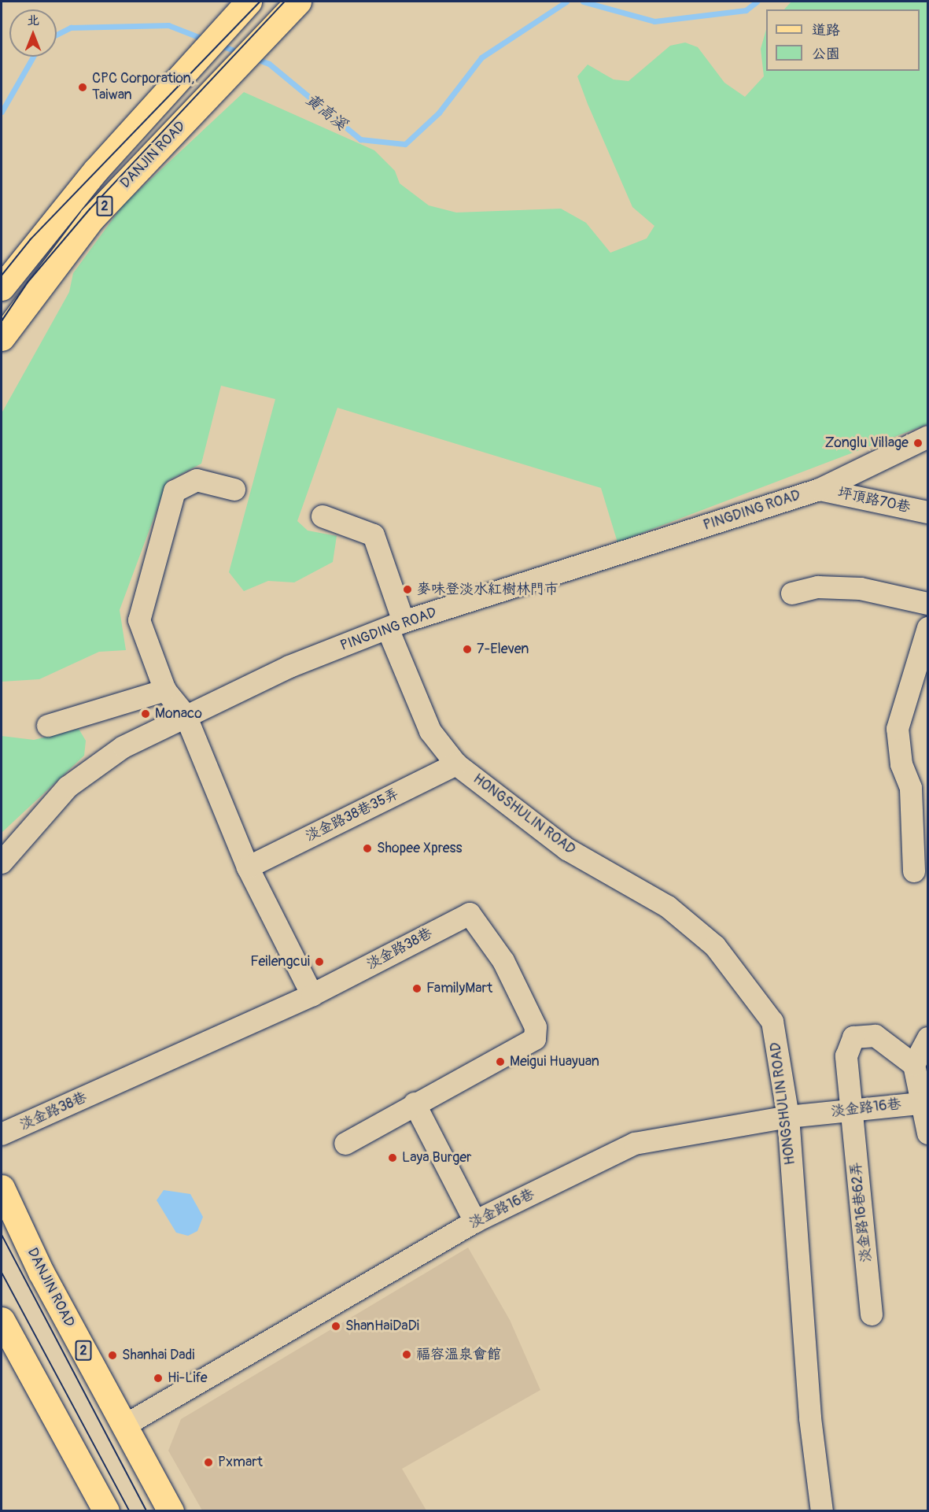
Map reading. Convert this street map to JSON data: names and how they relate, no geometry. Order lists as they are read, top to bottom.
{
  "streets": {
    "main road": ["DANJIN ROAD", "2"],
    "street": [
      "坪頂路70巷",
      "PINGDING ROAD",
      "HONGSHULIN ROAD",
      "淡金路38巷35弄",
      "淡金路38巷",
      "淡金路16巷",
      "淡金路16巷62弄"
    ]
  },
  "crossings": [
    ["DANJIN ROAD", "淡金路16巷"],
    ["坪頂路70巷", "PINGDING ROAD"],
    ["PINGDING ROAD", "HONGSHULIN ROAD"],
    ["HONGSHULIN ROAD", "淡金路38巷35弄"],
    ["HONGSHULIN ROAD", "淡金路16巷"],
    ["淡金路16巷", "淡金路16巷62弄"]
  ],
  "water": ["黃高溪"],
  "places": [
    "CPC Corporation, Taiwan",
    "Zonglu Village",
    "麥味登淡水紅樹林門市",
    "7-Eleven",
    "Monaco",
    "Shopee Xpress",
    "Feilengcui",
    "FamilyMart",
    "Meigui Huayuan",
    "Laya Burger",
    "ShanHaiDaDi",
    "福容溫泉會館",
    "Shanhai Dadi",
    "Hi-Life",
    "Pxmart"
  ],
  "legend": ["道路", "公園"],
  "north": "top"
}
